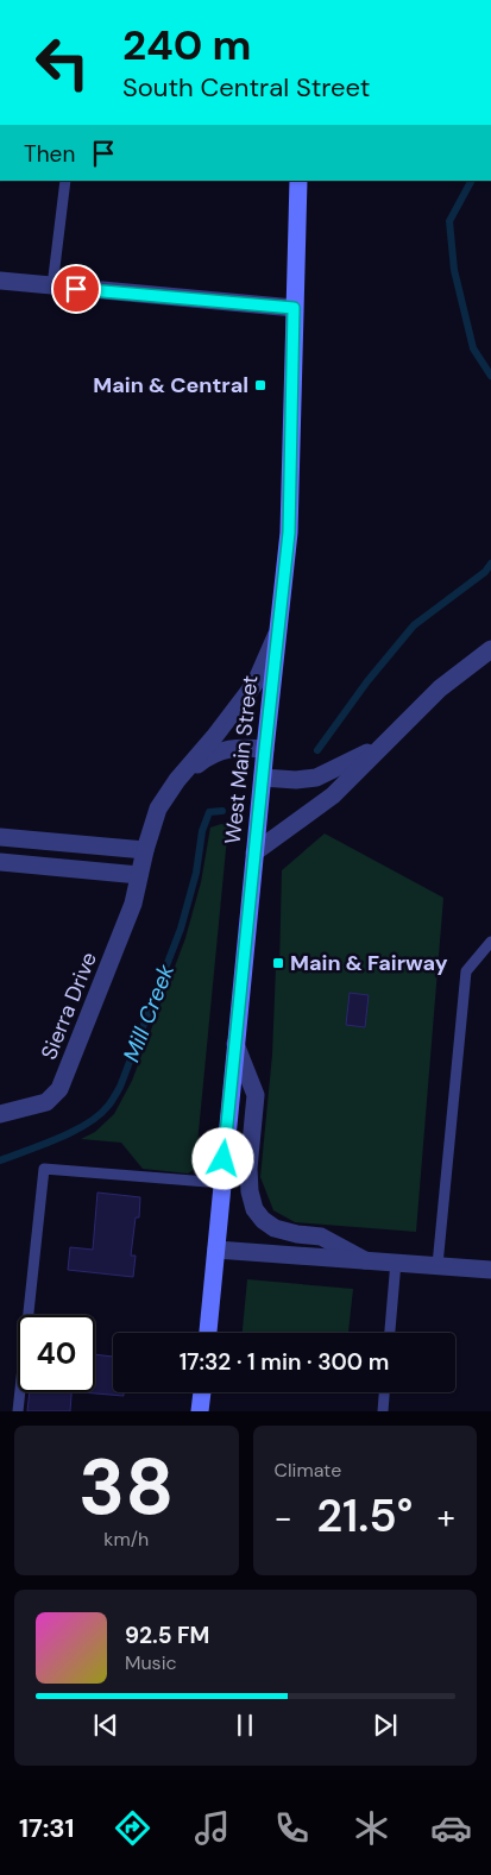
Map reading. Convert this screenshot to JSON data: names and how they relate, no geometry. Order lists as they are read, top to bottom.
{
  "streets": {
    "street": ["West Main Street", "Sierra Drive"]
  },
  "water": ["Mill Creek"],
  "places": {
    "transit": ["Main & Central", "Main & Fairway"]
  },
  "page": {
    "turn": ["240 m", "South Central Street"],
    "then": "Then",
    "limit": "40",
    "trip": "17:32 · 1 min · 300 m",
    "tile": [
      ["38", "km/h"],
      "Climate"
    ],
    "heat": ["−", "21.5°", "+"],
    "song": ["92.5 FM", "Music"],
    "tabs": "17:31"
  }
}
